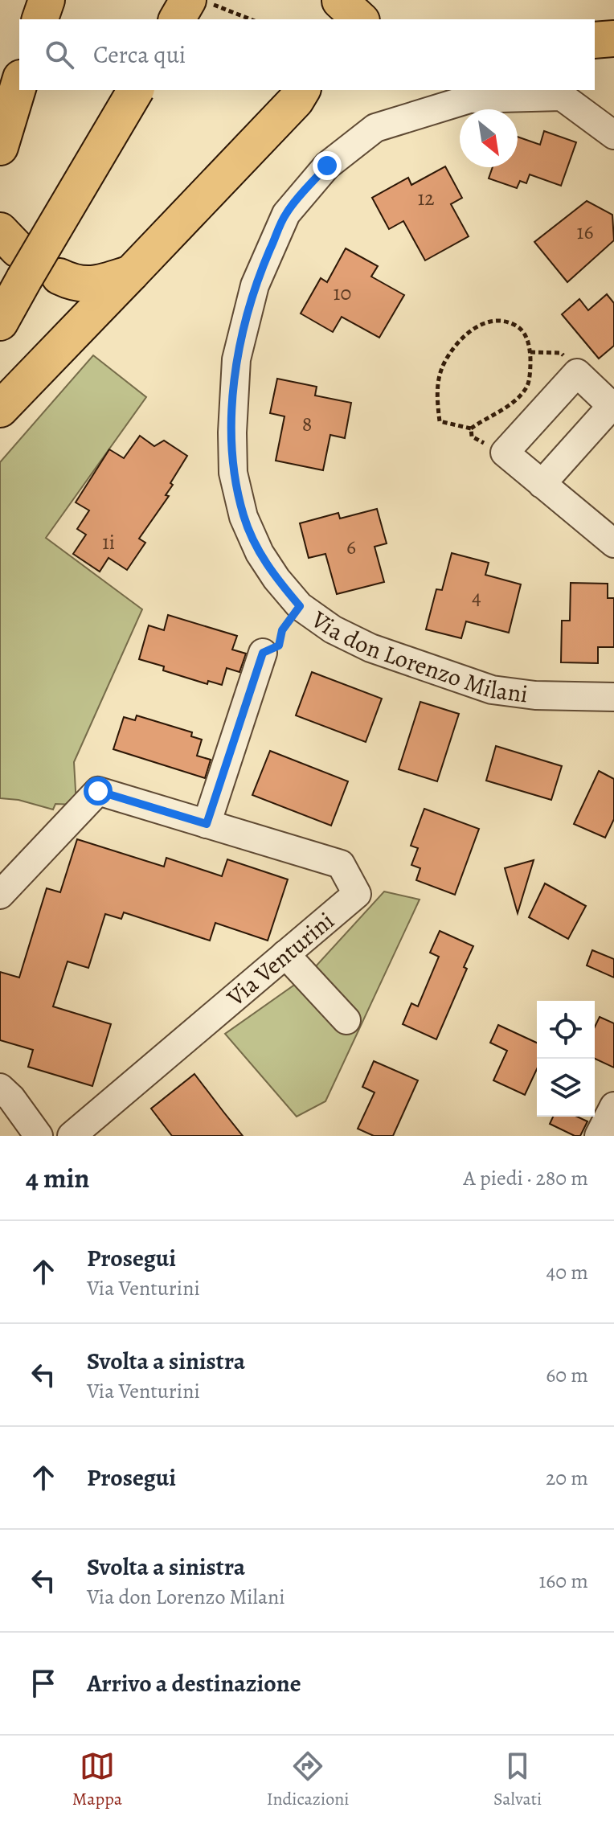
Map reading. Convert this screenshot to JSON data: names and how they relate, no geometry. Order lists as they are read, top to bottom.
{
  "streets": {
    "street": ["Via don Lorenzo Milani", "Via Venturini"]
  },
  "house_numbers": [
    "12",
    "16",
    "10",
    "8",
    "1i",
    "6",
    "4"
  ],
  "north": "bottom right",
  "page": {
    "search": "Cerca qui",
    "heading": ["4 min", "A piedi · 280 m"],
    "list": [
      ["Prosegui", "Via Venturini", "40 m"],
      ["Svolta a sinistra", "Via Venturini", "60 m"],
      ["Prosegui", "20 m"],
      ["Svolta a sinistra", "Via don Lorenzo Milani", "160 m"],
      "Arrivo a destinazione"
    ],
    "nav": ["Mappa", "Indicazioni", "Salvati"]
  }
}
